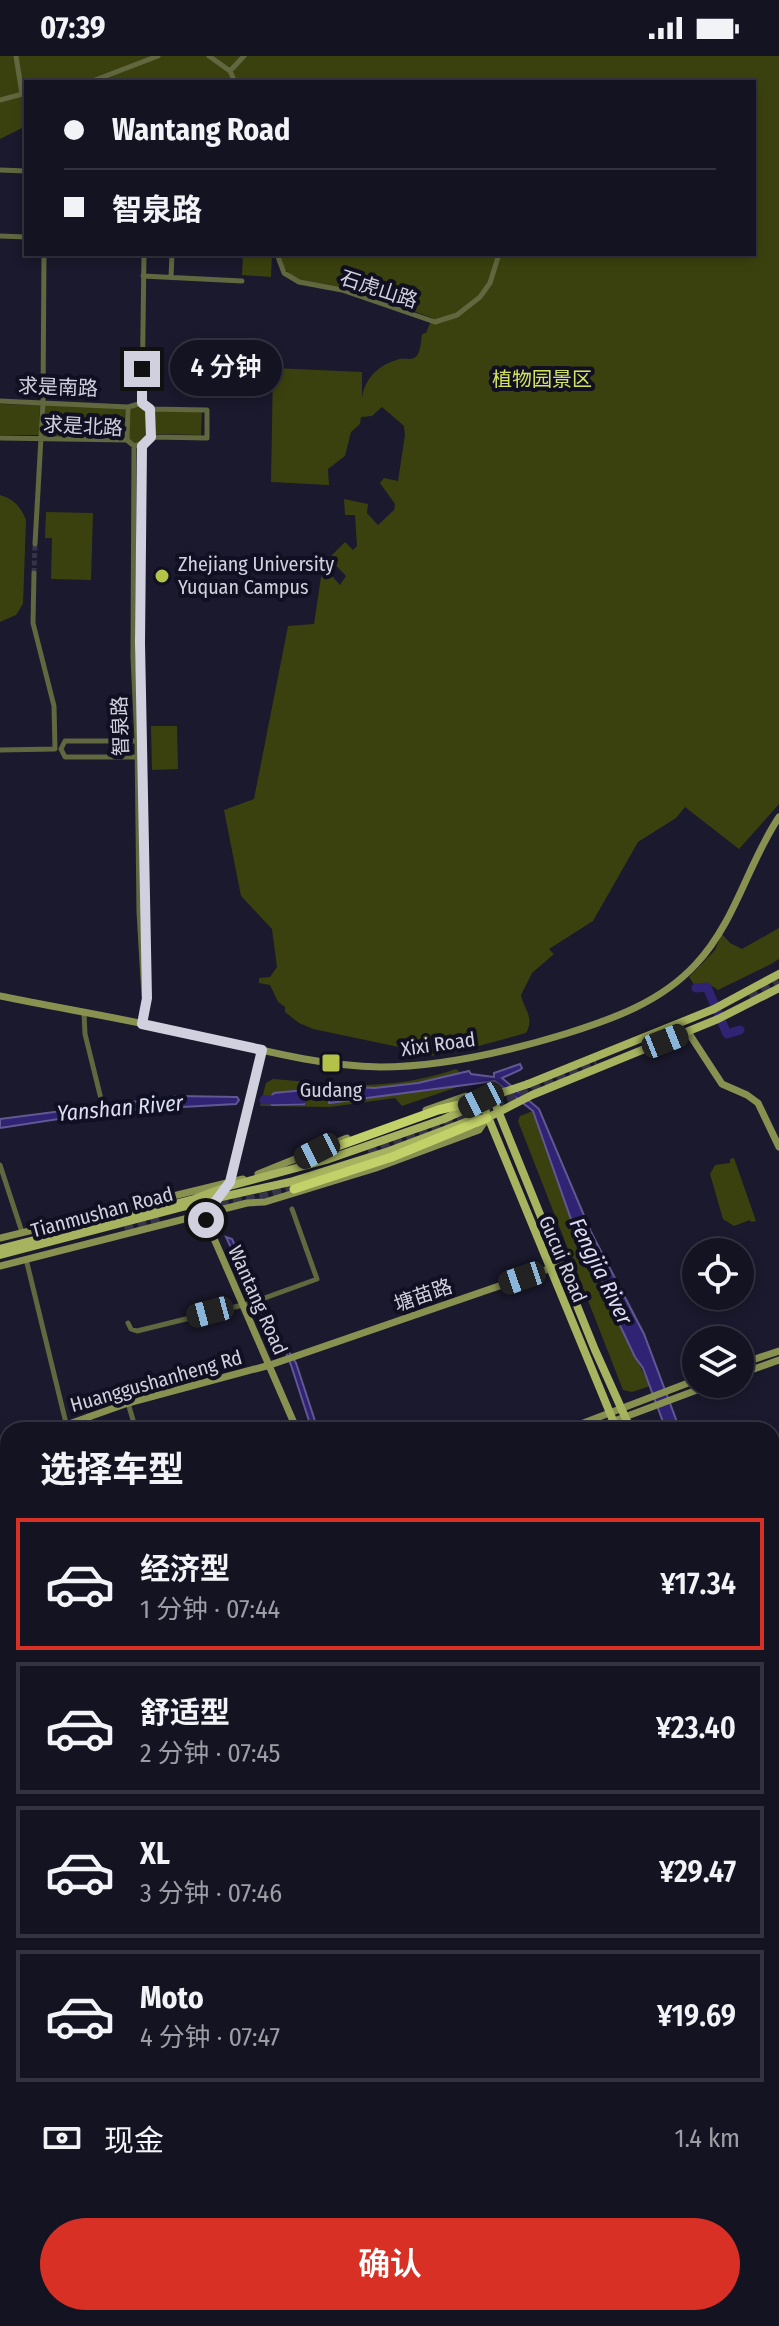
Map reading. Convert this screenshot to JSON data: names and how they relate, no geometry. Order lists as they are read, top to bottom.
{
  "streets": {
    "main road": [
      "Xixi Road",
      "Tianmushan Road",
      "Gucui Road",
      "塘苗路",
      "Wantang Road",
      "Huanggushanheng Rd"
    ],
    "street": [
      "石虎山路",
      "求是南路",
      "求是北路",
      "智泉路"
    ]
  },
  "crossings": [
    ["求是北路", "智泉路"],
    ["智泉路", "Xixi Road"],
    ["Tianmushan Road", "Gucui Road"],
    ["Tianmushan Road", "Wantang Road"],
    ["Gucui Road", "塘苗路"],
    ["塘苗路", "Wantang Road"],
    ["塘苗路", "Huanggushanheng Rd"],
    ["Wantang Road", "Huanggushanheng Rd"]
  ],
  "water": ["Yanshan River", "Fengjia River"],
  "parks": ["植物园景区"],
  "places": {
    "other": ["Zhejiang University Yuquan Campus"],
    "transit": ["Gudang"]
  },
  "page": {
    "status": "07:39",
    "banner": ["Wantang Road", "智泉路"],
    "bubble": "4 分钟",
    "heading": "选择车型",
    "list": [
      {
        "name": "经济型",
        "note": "1 分钟 · 07:44",
        "value": "¥17.34"
      },
      {
        "name": "舒适型",
        "note": "2 分钟 · 07:45",
        "value": "¥23.40"
      },
      {
        "name": "XL",
        "note": "3 分钟 · 07:46",
        "value": "¥29.47"
      },
      {
        "name": "Moto",
        "note": "4 分钟 · 07:47",
        "value": "¥19.69"
      }
    ],
    "pay": ["现金", "1.4 km"],
    "buttons": "确认"
  }
}
